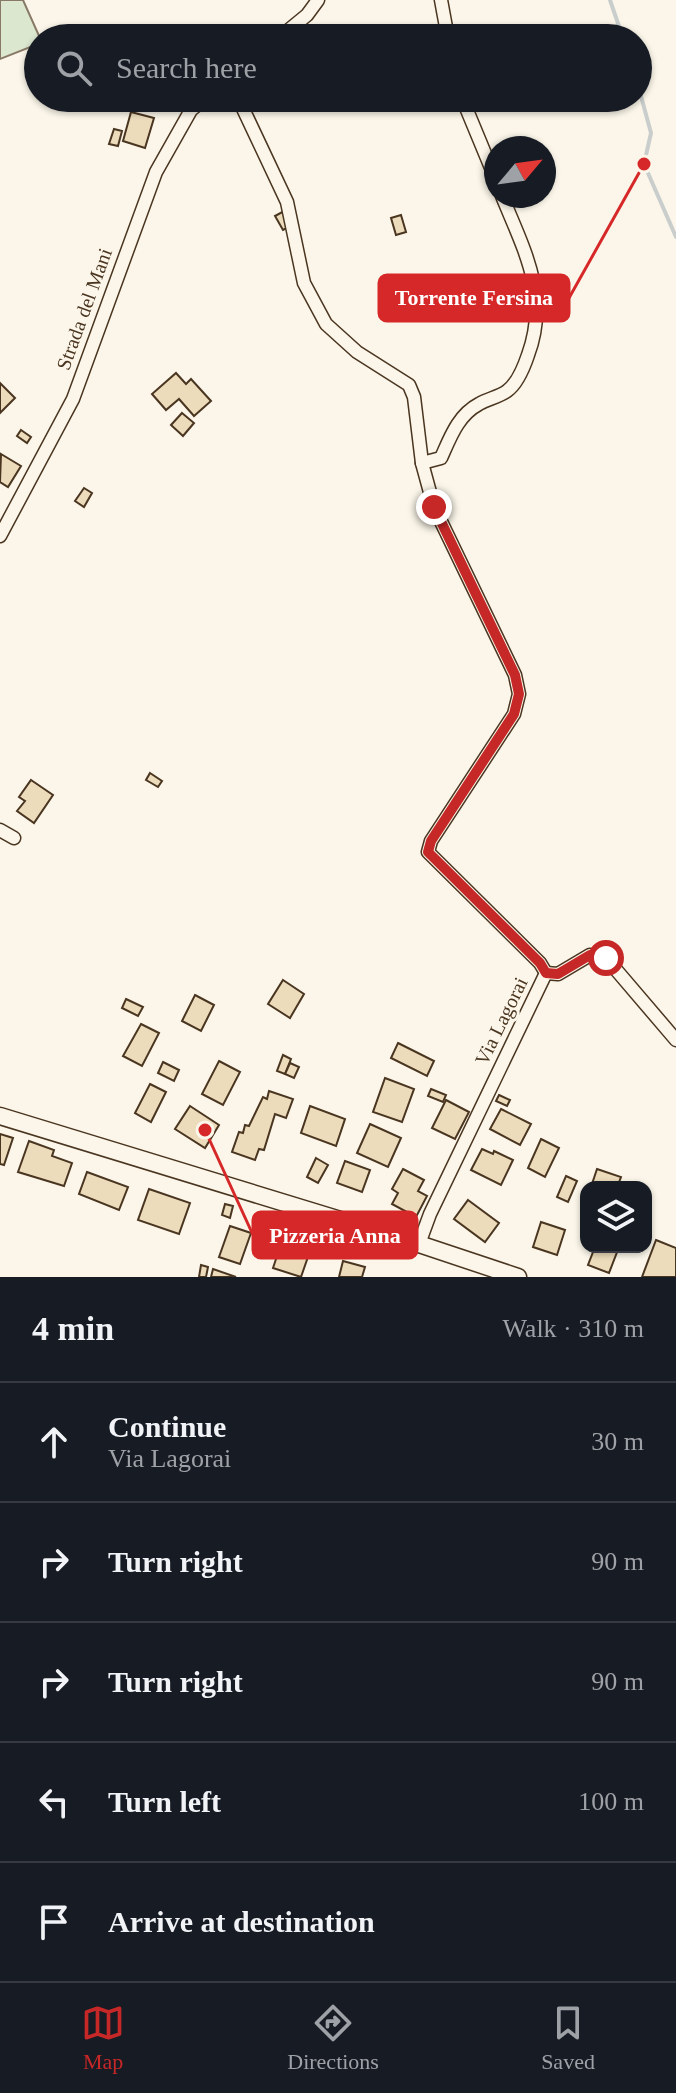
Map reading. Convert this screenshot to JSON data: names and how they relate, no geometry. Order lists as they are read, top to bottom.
{
  "streets": {
    "street": ["Strada del Mani", "Via Lagorai"]
  },
  "places": ["Torrente Fersina", "Pizzeria Anna"],
  "north": "top right",
  "page": {
    "search": "Search here",
    "heading": ["4 min", "Walk · 310 m"],
    "list": [
      ["Continue", "Via Lagorai", "30 m"],
      ["Turn right", "90 m"],
      ["Turn right", "90 m"],
      ["Turn left", "100 m"],
      "Arrive at destination"
    ],
    "nav": ["Map", "Directions", "Saved"]
  }
}
